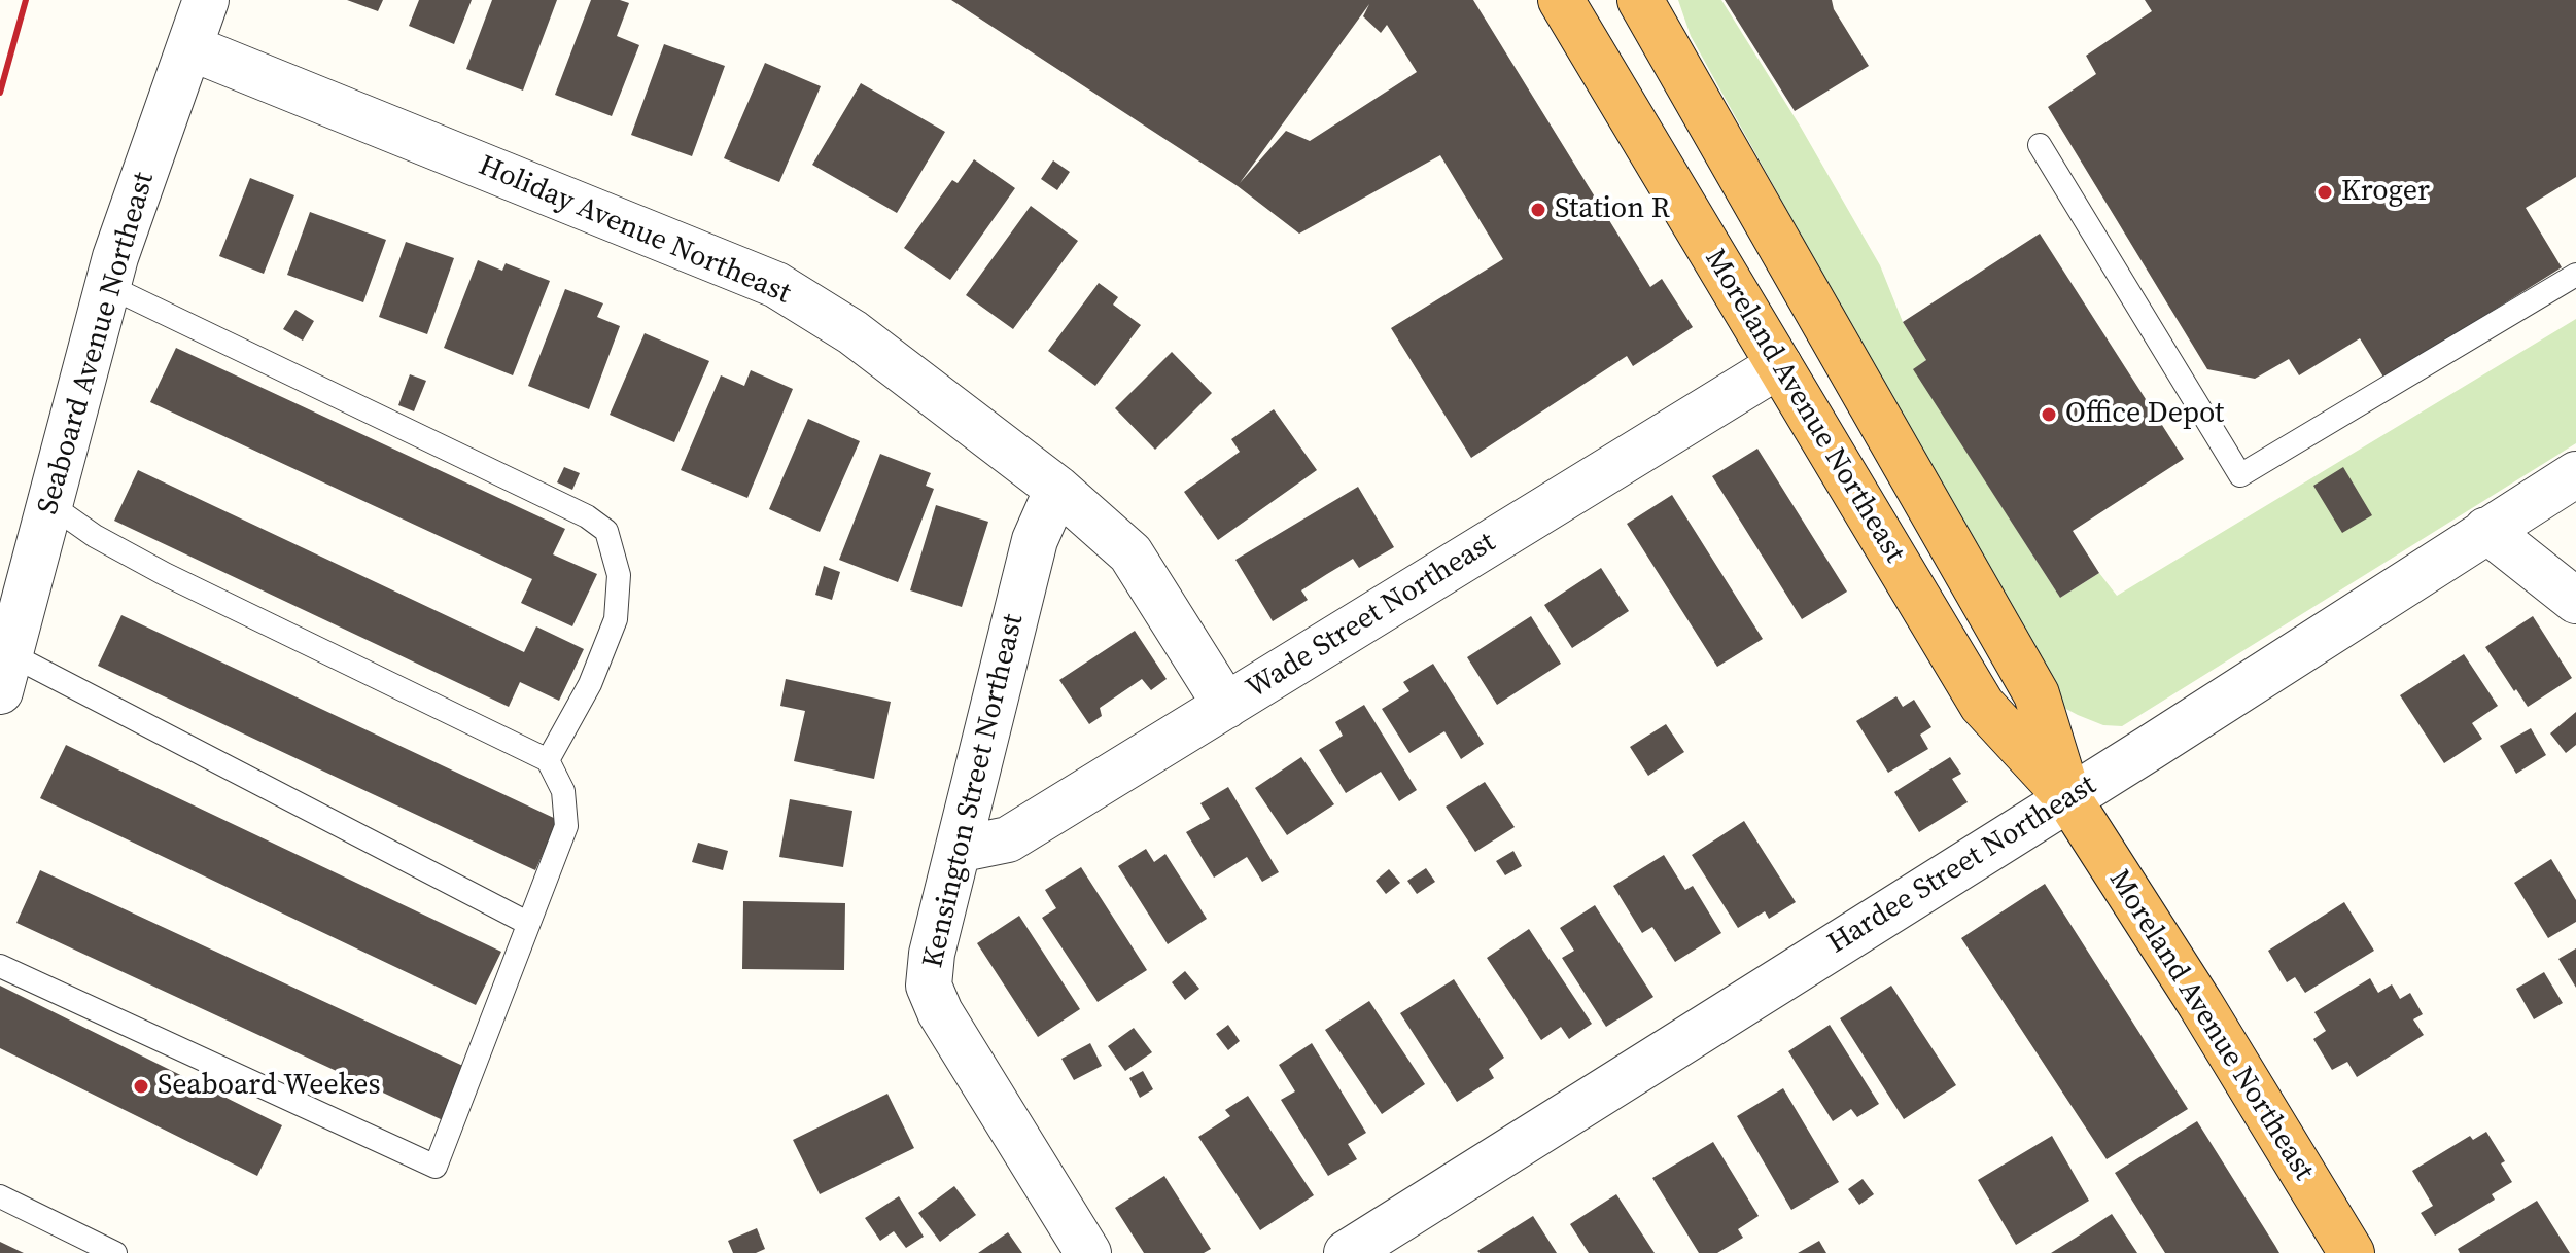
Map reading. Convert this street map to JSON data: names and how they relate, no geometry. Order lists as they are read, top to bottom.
{
  "streets": {
    "highway": ["Moreland Avenue Northeast"],
    "street": [
      "Holiday Avenue Northeast",
      "Seaboard Avenue Northeast",
      "Wade Street Northeast",
      "Kensington Street Northeast",
      "Hardee Street Northeast"
    ]
  },
  "crossings": [
    ["Holiday Avenue Northeast", "Seaboard Avenue Northeast"],
    ["Holiday Avenue Northeast", "Wade Street Northeast"],
    ["Holiday Avenue Northeast", "Kensington Street Northeast"],
    ["Moreland Avenue Northeast", "Wade Street Northeast"],
    ["Moreland Avenue Northeast", "Hardee Street Northeast"],
    ["Wade Street Northeast", "Kensington Street Northeast"]
  ],
  "places": [
    "Kroger",
    "Station R",
    "Office Depot",
    "Seaboard Weekes"
  ]
}
